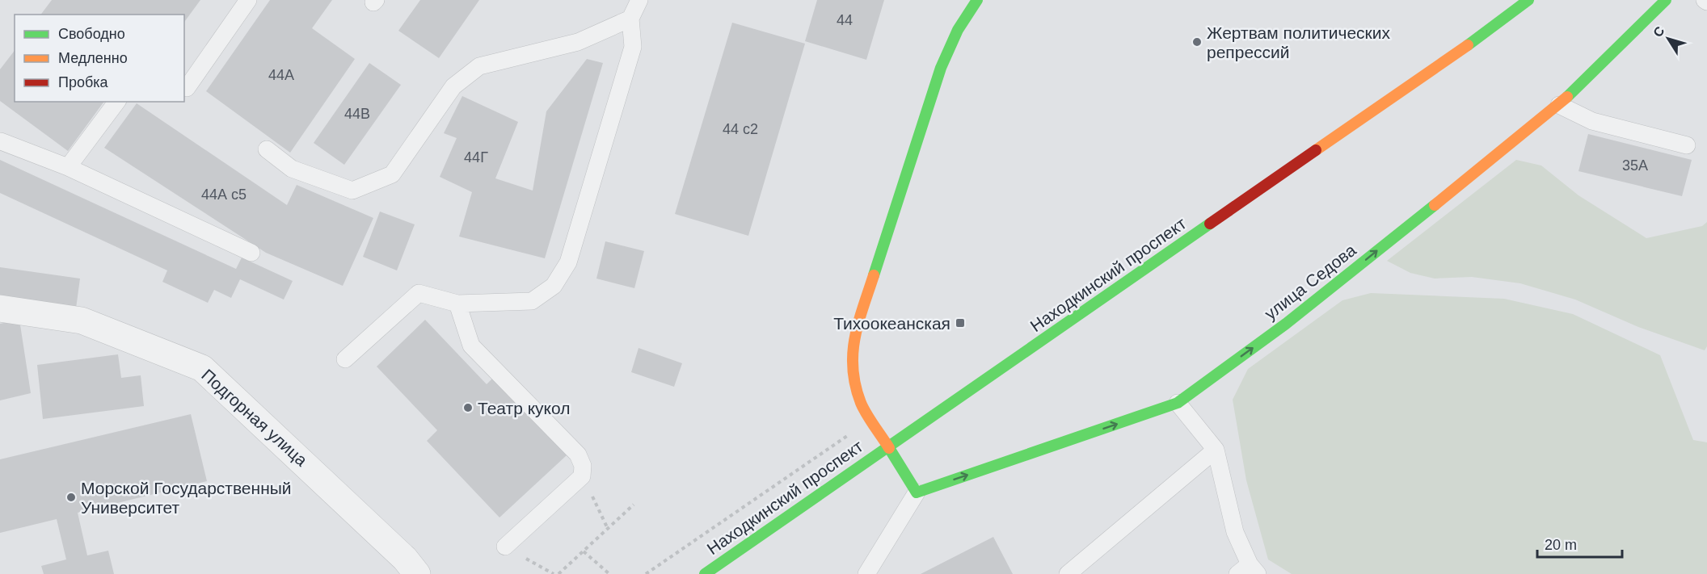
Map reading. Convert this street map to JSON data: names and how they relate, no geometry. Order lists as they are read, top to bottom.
{
  "streets": {
    "street": ["Находкинский проспект", "улица Седова", "Подгорная улица"]
  },
  "one_way": ["улица Седова"],
  "places": {
    "other": ["Жертвам политических репрессий", "Театр кукол", "Морской Государственный Университет"],
    "transit": ["Тихоокеанская"]
  },
  "house_numbers": [
    "44",
    "44А",
    "44В",
    "44 с2",
    "44Г",
    "35А",
    "44А с5"
  ],
  "legend": ["Свободно", "Медленно", "Пробка"],
  "scale_bar": "20 m",
  "north": "top left"
}
